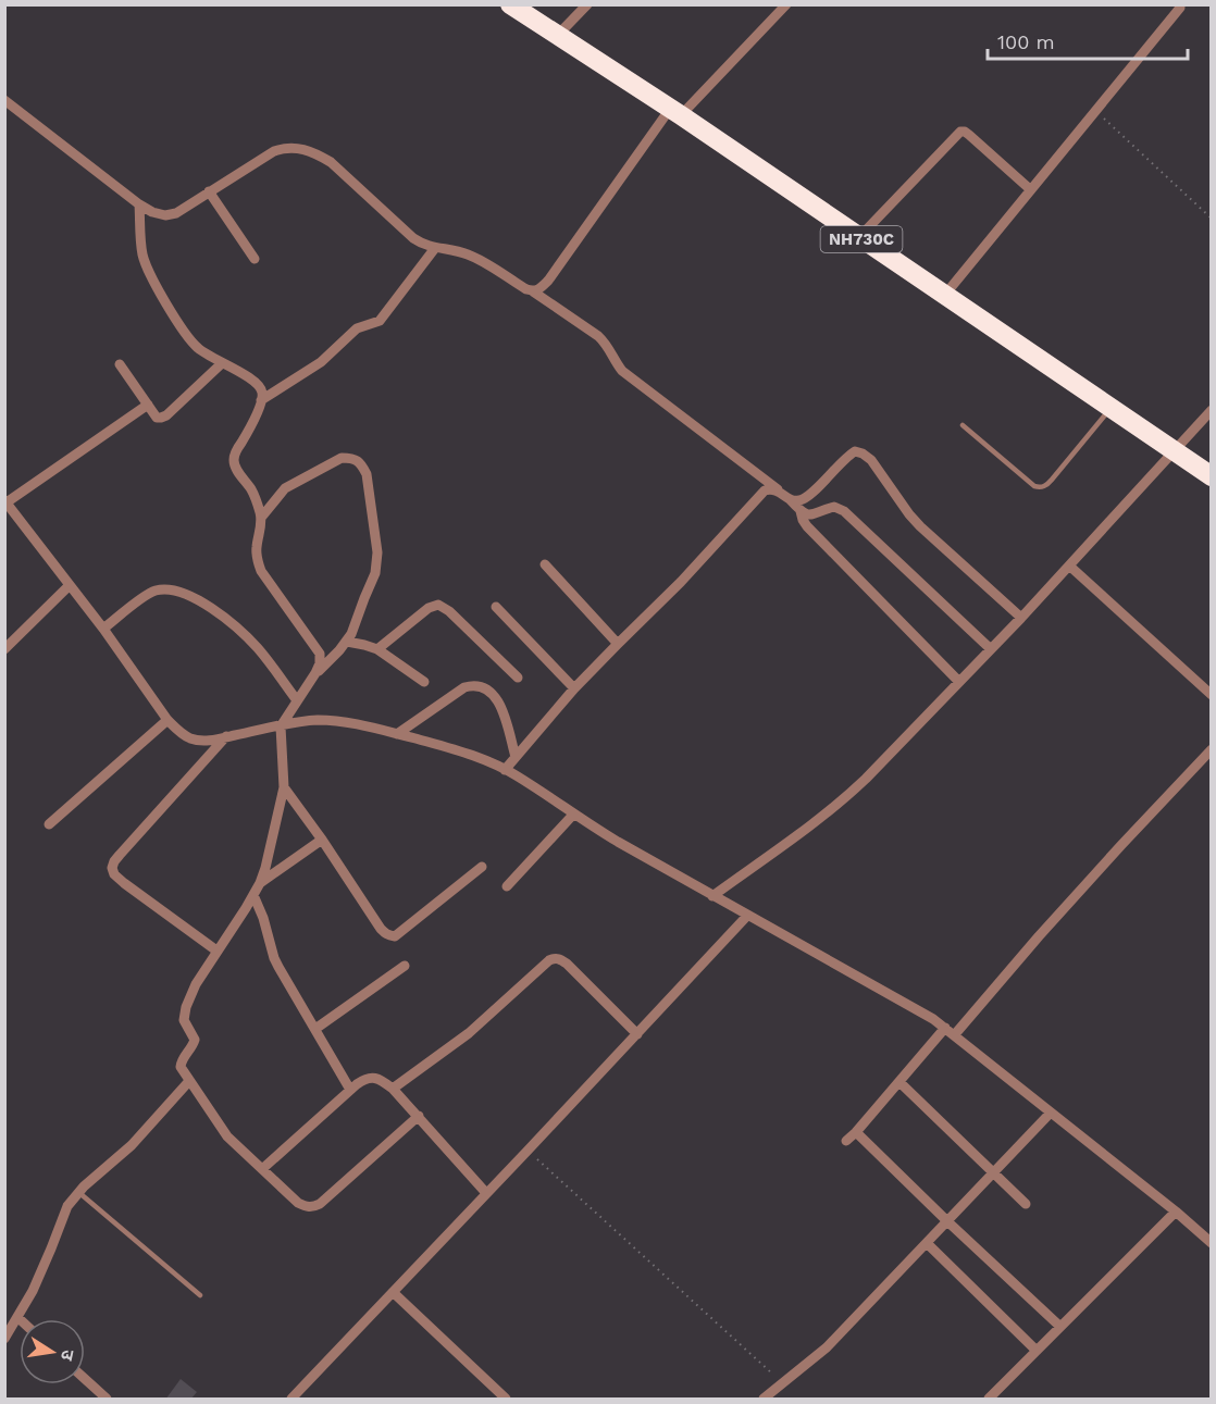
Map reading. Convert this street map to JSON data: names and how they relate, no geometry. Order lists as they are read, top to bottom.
{
  "streets": {
    "highway": ["NH730C"]
  },
  "scale_bar": "100 m",
  "north": "right"
}
